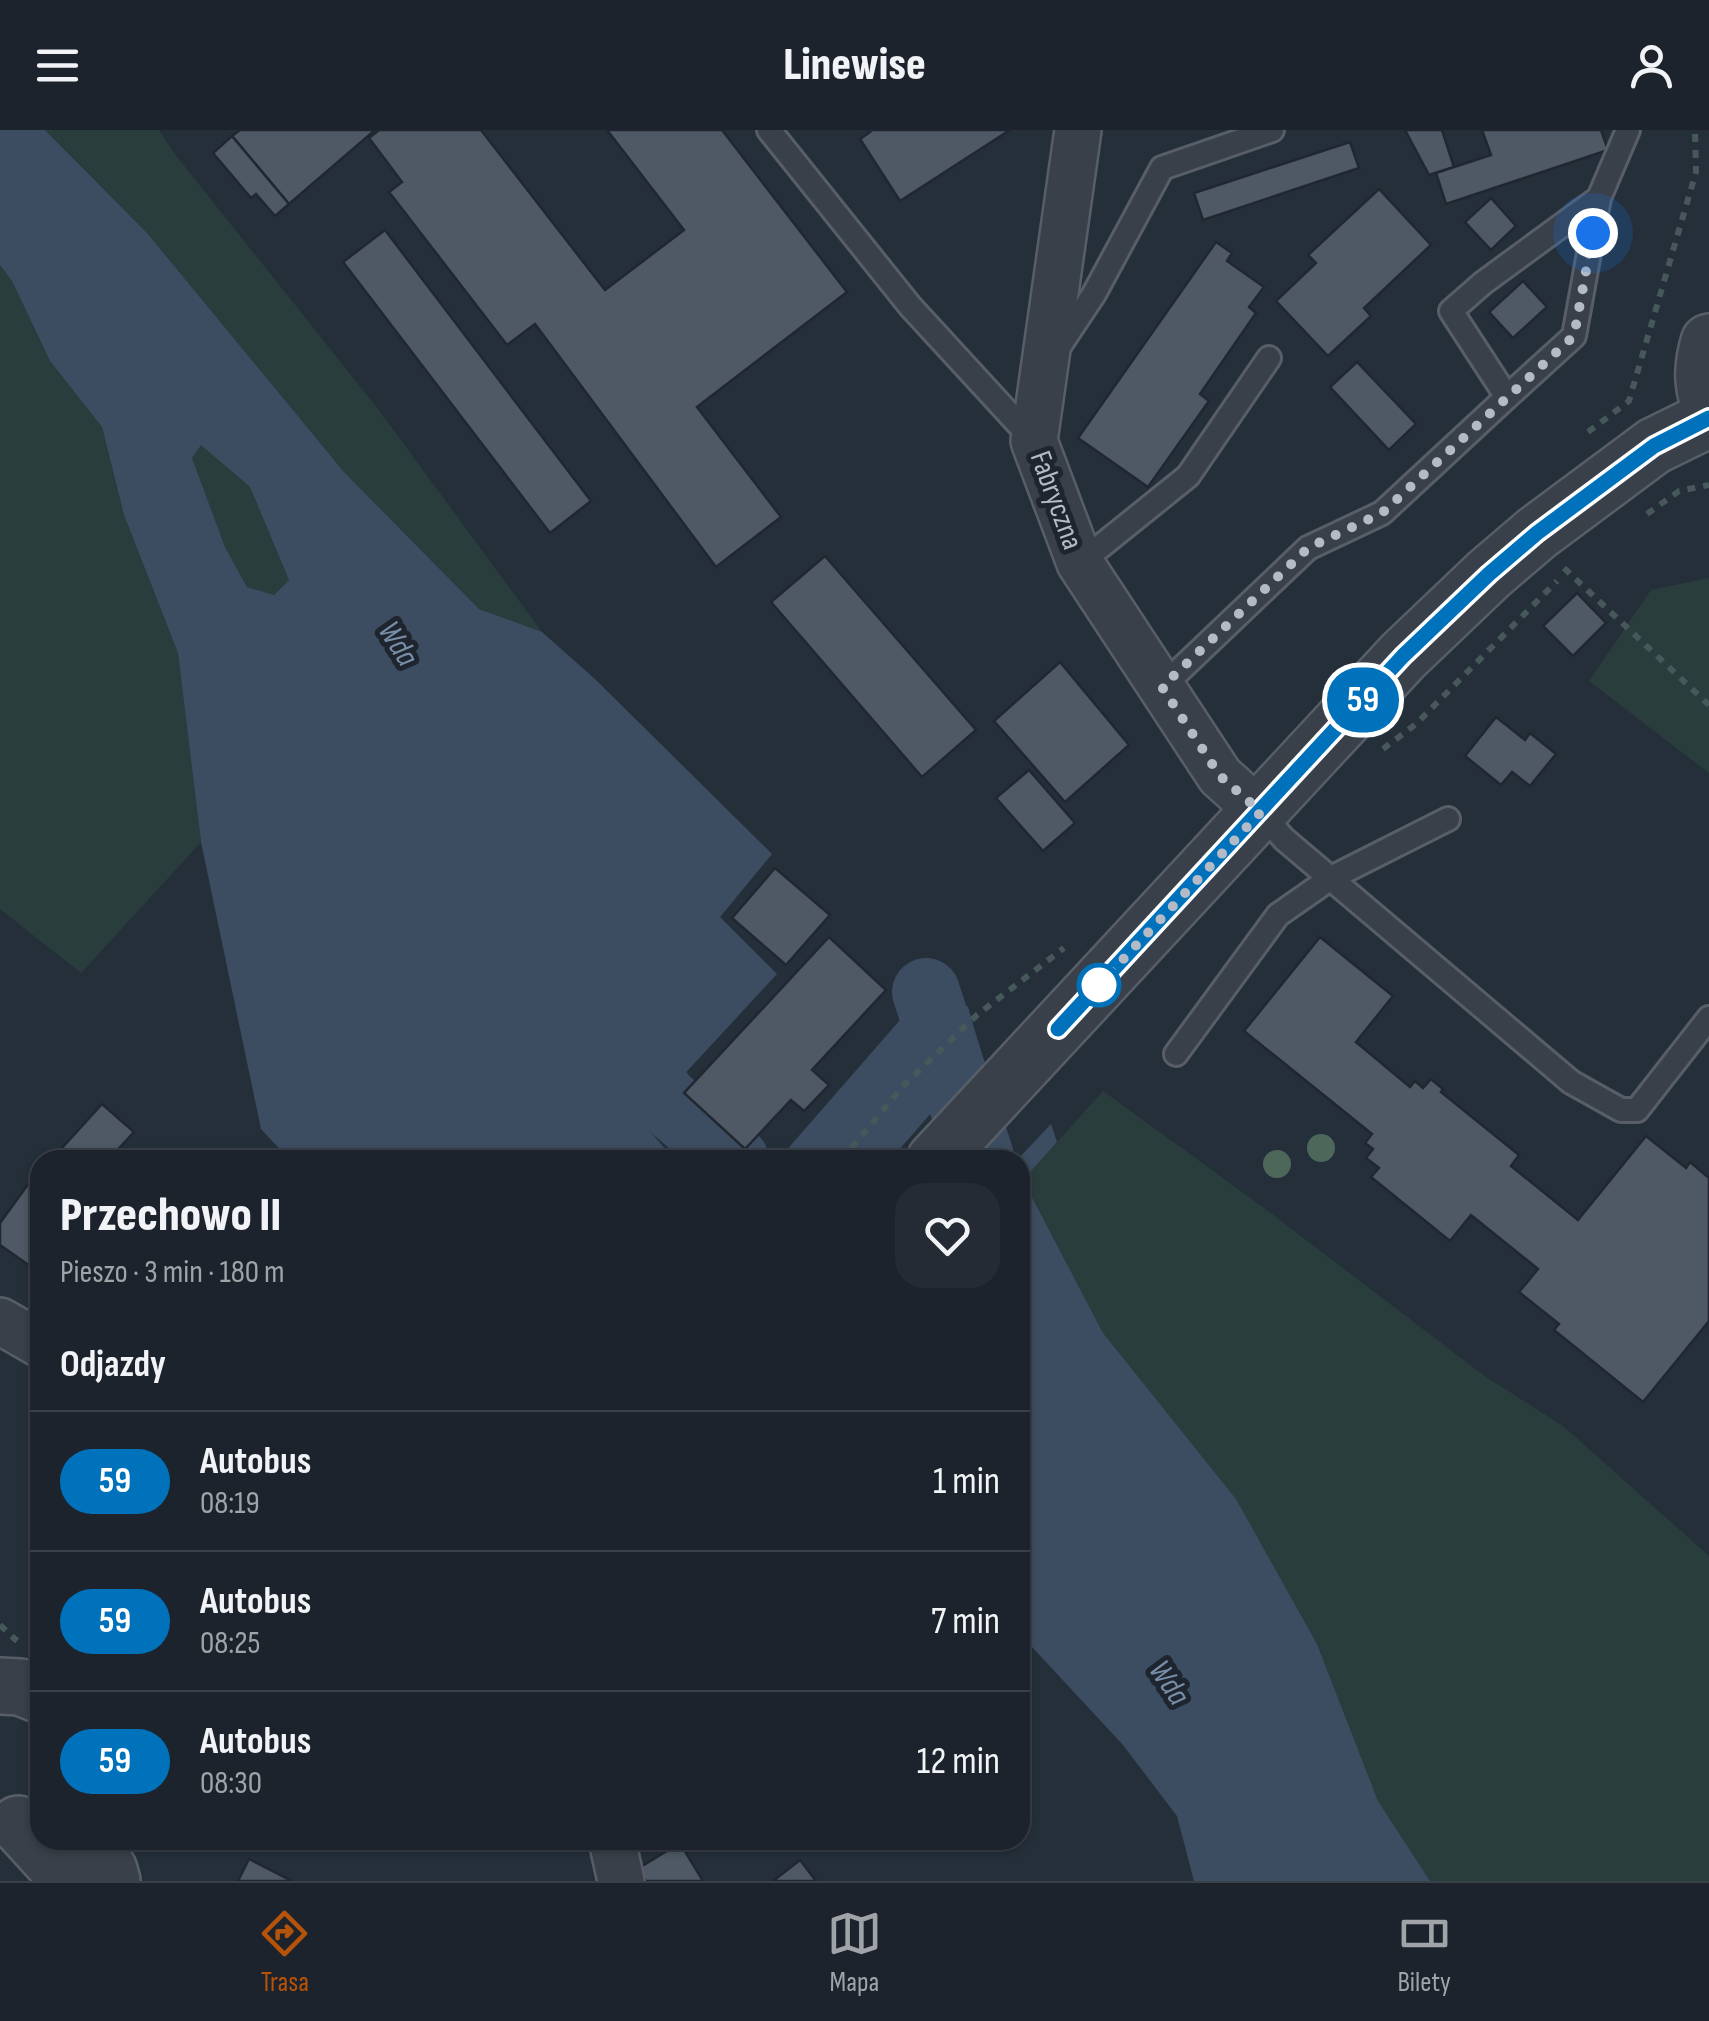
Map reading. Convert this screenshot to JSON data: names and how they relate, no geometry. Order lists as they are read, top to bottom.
{
  "streets": {
    "street": ["Fabryczna"]
  },
  "water": ["Wda"],
  "lines": ["bus line 59"],
  "page": {
    "header": "Linewise",
    "on_map": "59",
    "heading": [
      ["Przechowo II", "Pieszo · 3 min · 180 m"],
      "Odjazdy"
    ],
    "list": [
      {
        "mark": "59",
        "name": "Autobus",
        "note": "08:19",
        "value": "1 min"
      },
      {
        "mark": "59",
        "name": "Autobus",
        "note": "08:25",
        "value": "7 min"
      },
      {
        "mark": "59",
        "name": "Autobus",
        "note": "08:30",
        "value": "12 min"
      }
    ],
    "tabs": ["Trasa", "Mapa", "Bilety"]
  }
}
